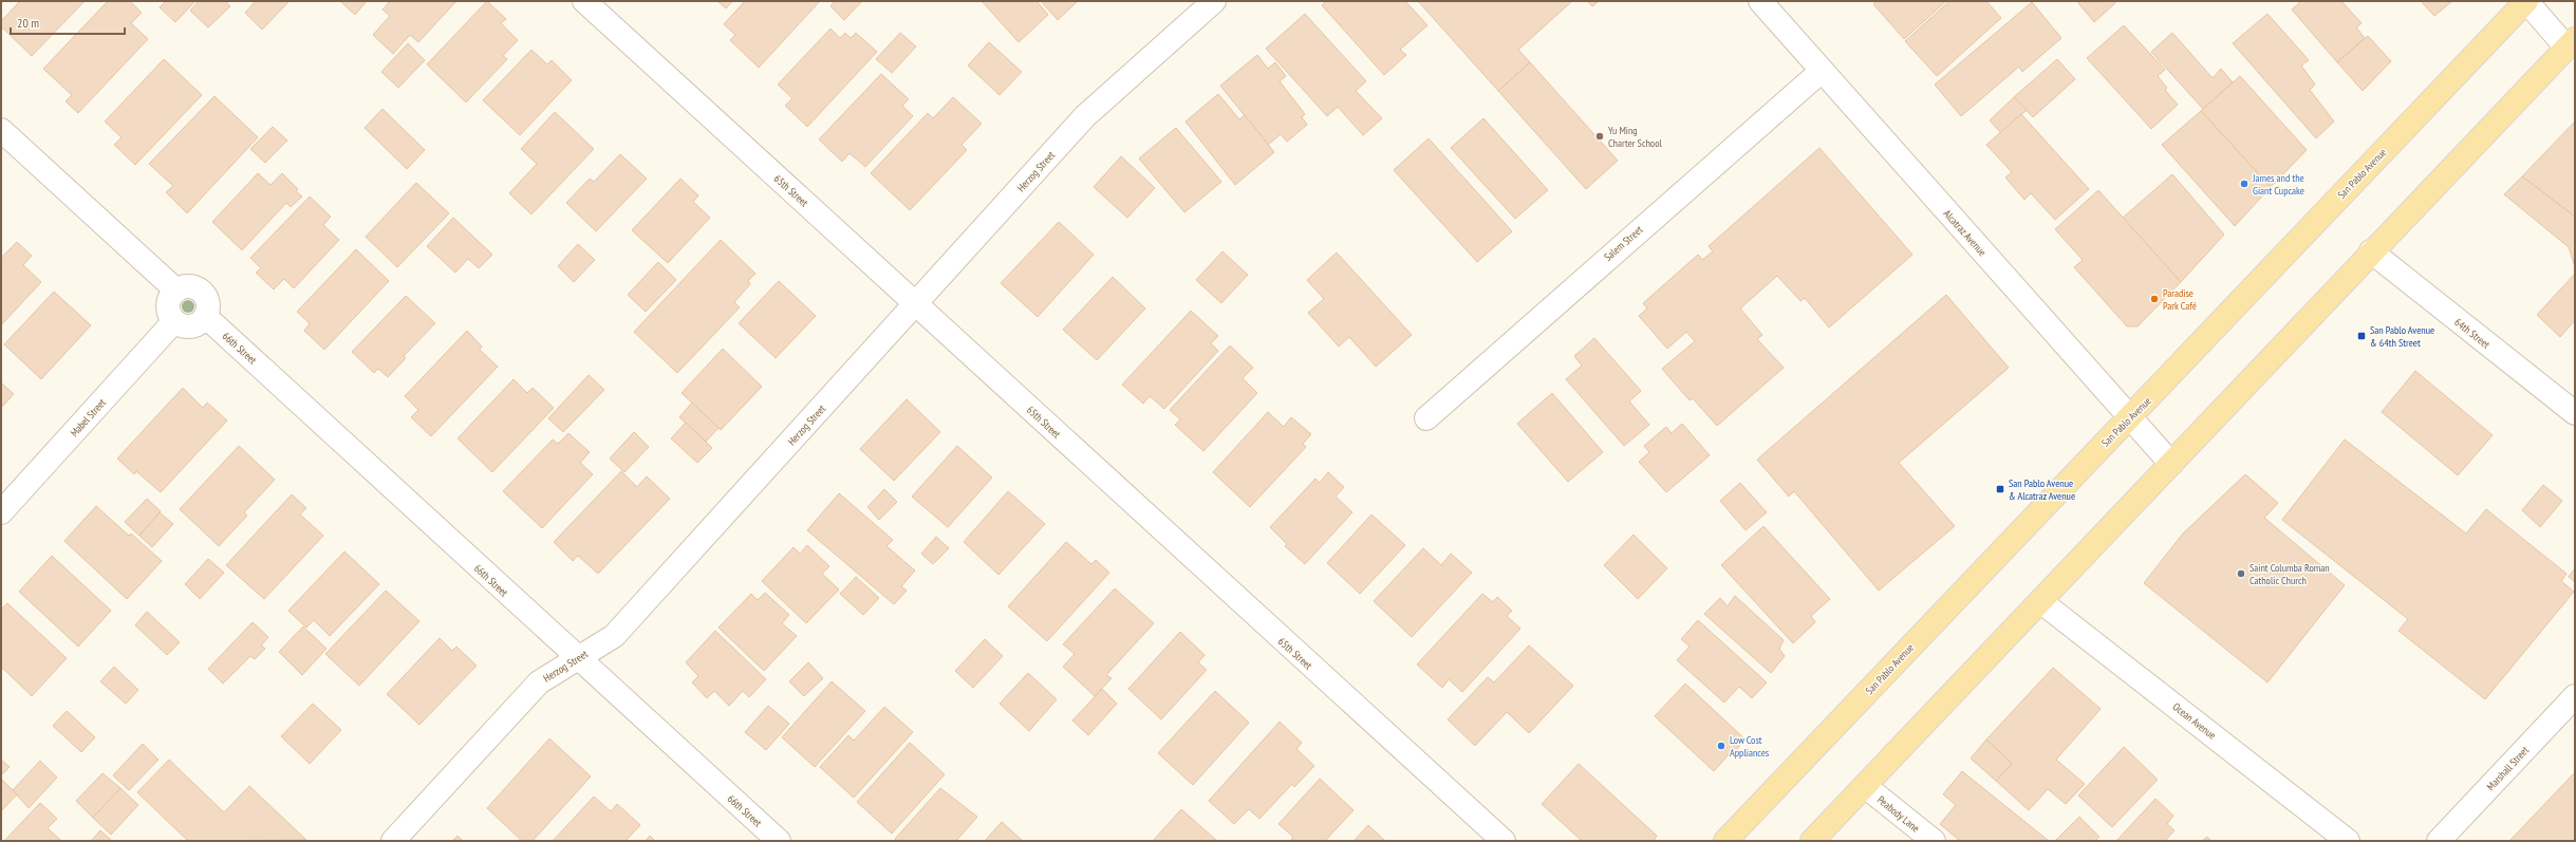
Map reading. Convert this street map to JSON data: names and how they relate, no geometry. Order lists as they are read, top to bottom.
{
  "streets": {
    "main road": ["San Pablo Avenue"],
    "street": [
      "Herzog Street",
      "65th Street",
      "Alcatraz Avenue",
      "Salem Street",
      "64th Street",
      "66th Street",
      "Mabel Street",
      "Ocean Avenue",
      "Marshall Street",
      "Peabody Lane"
    ]
  },
  "crossings": [
    ["Herzog Street", "65th Street"],
    ["Herzog Street", "66th Street"],
    ["San Pablo Avenue", "Alcatraz Avenue"],
    ["Alcatraz Avenue", "Salem Street"],
    ["66th Street", "Mabel Street"]
  ],
  "places": {
    "other": [
      "Yu Ming Charter School",
      "James and the Giant Cupcake",
      "Paradise Park Café",
      "Saint Columba Roman Catholic Church",
      "Low Cost Appliances"
    ],
    "transit": ["San Pablo Avenue & 64th Street", "San Pablo Avenue & Alcatraz Avenue"]
  },
  "scale_bar": "20 m"
}
